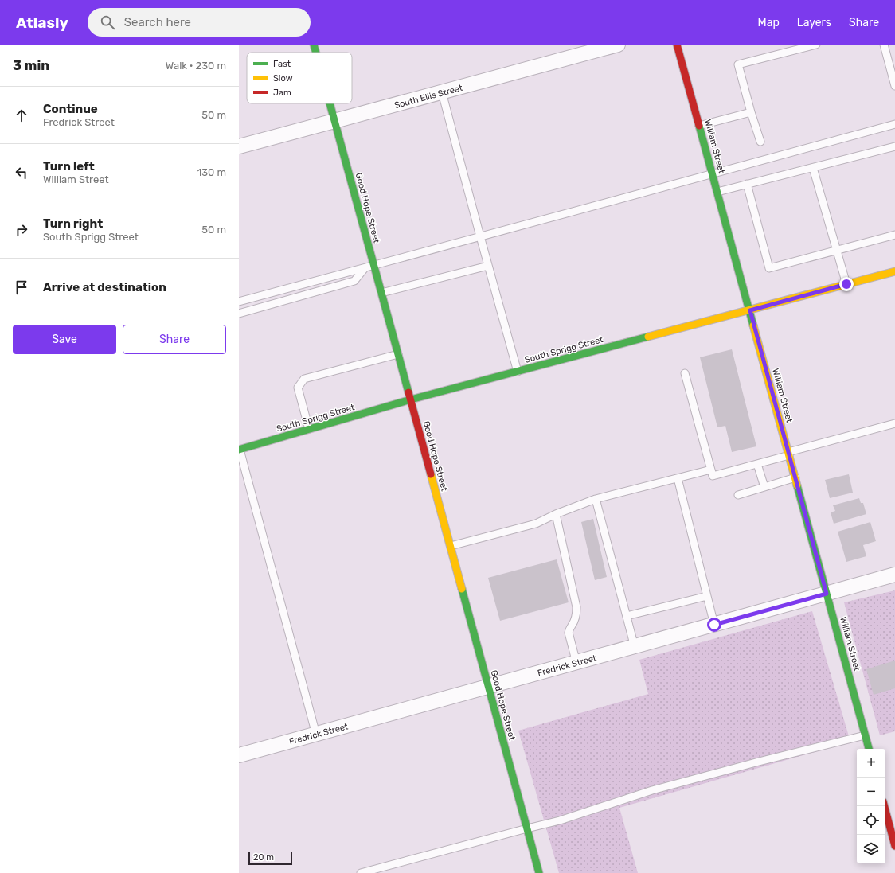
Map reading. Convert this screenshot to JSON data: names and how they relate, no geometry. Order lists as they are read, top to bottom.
{
  "streets": {
    "main road": ["William Street", "Good Hope Street", "South Sprigg Street"],
    "street": ["South Ellis Street", "Fredrick Street"]
  },
  "crossings": [
    ["South Ellis Street", "Good Hope Street"],
    ["William Street", "South Sprigg Street"],
    ["William Street", "Fredrick Street"],
    ["Good Hope Street", "South Sprigg Street"],
    ["Good Hope Street", "Fredrick Street"]
  ],
  "legend": ["Fast", "Slow", "Jam"],
  "scale_bar": "20 m",
  "page": {
    "header": "Atlasly",
    "search": "Search here",
    "nav": ["Map", "Layers", "Share"],
    "heading": ["3 min", "Walk · 230 m"],
    "list": [
      ["Continue", "Fredrick Street", "50 m"],
      ["Turn left", "William Street", "130 m"],
      ["Turn right", "South Sprigg Street", "50 m"],
      "Arrive at destination"
    ],
    "buttons": ["Save", "Share"],
    "map_buttons": ["+", "−"],
    "scale": "20 m"
  }
}
